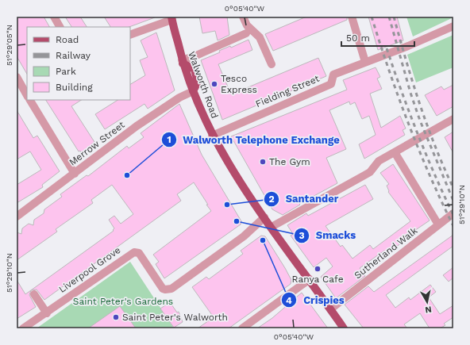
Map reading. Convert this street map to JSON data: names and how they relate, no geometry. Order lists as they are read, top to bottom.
{
  "streets": {
    "main road": ["Walworth Road"],
    "street": [
      "Fielding Street",
      "Merrow Street",
      "Sutherland Walk",
      "Liverpool Grove"
    ]
  },
  "crossings": [
    ["Walworth Road", "Fielding Street"],
    ["Walworth Road", "Merrow Street"],
    ["Walworth Road", "Sutherland Walk"],
    ["Walworth Road", "Liverpool Grove"]
  ],
  "parks": ["Saint Peter's Gardens"],
  "places": [
    "Tesco Express",
    "The Gym",
    "Walworth Telephone Exchange",
    "Santander",
    "Smacks",
    "Crispies",
    "Ranya Cafe",
    "Saint Peter's Walworth"
  ],
  "legend": [
    "Road",
    "Railway",
    "Park",
    "Building"
  ],
  "scale_bar": "50 m",
  "north": "bottom",
  "coordinates": ["0°05'40\"W", "51°29'05\"N", "51°29'10\"N"]
}
